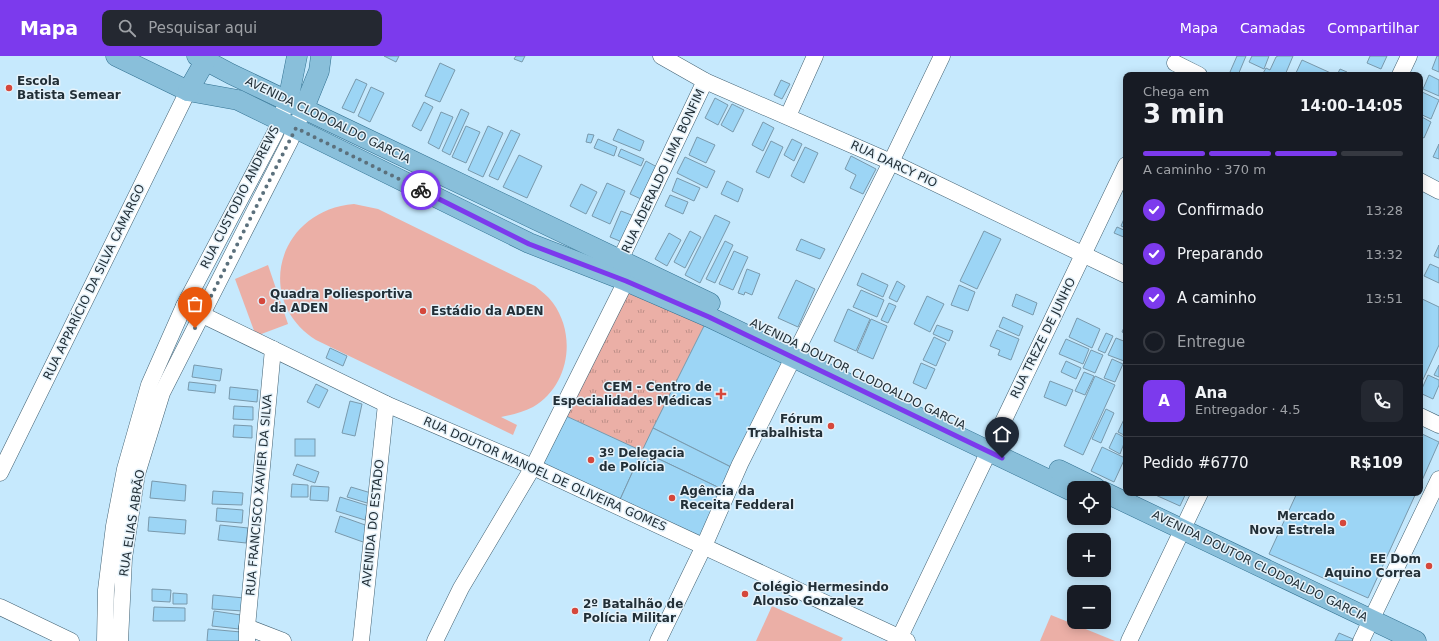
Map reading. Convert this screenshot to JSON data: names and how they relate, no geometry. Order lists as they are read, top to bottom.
{
  "streets": {
    "main road": ["AVENIDA CLODOALDO GARCIA", "AVENIDA DOUTOR CLODOALDO GARCIA"],
    "street": [
      "RUA DARCY PIO",
      "RUA ADERALDO LIMA BONFIM",
      "RUA CUSTODIO ANDREWS",
      "RUA APPARÍCIO DA SILVA CAMARGO",
      "RUA TREZE DE JUNHO",
      "RUA DOUTOR MANOEL DE OLIVEIRA GOMES",
      "RUA FRANCISCO XAVIER DA SILVA",
      "RUA ELIAS ABRÃO",
      "AVENIDA DO ESTADO"
    ]
  },
  "crossings": [
    ["AVENIDA CLODOALDO GARCIA", "RUA ADERALDO LIMA BONFIM"],
    ["AVENIDA CLODOALDO GARCIA", "AVENIDA DOUTOR CLODOALDO GARCIA"],
    ["RUA DARCY PIO", "RUA ADERALDO LIMA BONFIM"],
    ["RUA DARCY PIO", "RUA TREZE DE JUNHO"],
    ["RUA ADERALDO LIMA BONFIM", "AVENIDA DOUTOR CLODOALDO GARCIA"],
    ["RUA CUSTODIO ANDREWS", "AVENIDA DOUTOR CLODOALDO GARCIA"],
    ["RUA CUSTODIO ANDREWS", "RUA DOUTOR MANOEL DE OLIVEIRA GOMES"],
    ["RUA CUSTODIO ANDREWS", "RUA ELIAS ABRÃO"],
    ["RUA APPARÍCIO DA SILVA CAMARGO", "AVENIDA DOUTOR CLODOALDO GARCIA"],
    ["RUA TREZE DE JUNHO", "AVENIDA DOUTOR CLODOALDO GARCIA"],
    ["RUA TREZE DE JUNHO", "RUA DOUTOR MANOEL DE OLIVEIRA GOMES"],
    ["AVENIDA DOUTOR CLODOALDO GARCIA", "RUA ELIAS ABRÃO"],
    ["RUA DOUTOR MANOEL DE OLIVEIRA GOMES", "RUA FRANCISCO XAVIER DA SILVA"],
    ["RUA DOUTOR MANOEL DE OLIVEIRA GOMES", "RUA ELIAS ABRÃO"],
    ["RUA DOUTOR MANOEL DE OLIVEIRA GOMES", "AVENIDA DO ESTADO"]
  ],
  "places": {
    "other": [
      "Escola Batista Semear",
      "Quadra Poliesportiva da ADEN",
      "Estádio da ADEN",
      "Fórum Trabalhista",
      "3º Delegacia de Polícia",
      "Agência da Receita Fedderal",
      "Mercado Nova Estrela",
      "EE Dom Aquino Correa",
      "Colégio Hermesindo Alonso Gonzalez",
      "2º Batalhão de Polícia Militar"
    ],
    "health": ["CEM - Centro de Especialidades Médicas"]
  },
  "page": {
    "header": "Mapa",
    "search": "Pesquisar aqui",
    "nav": ["Mapa", "Camadas", "Compartilhar"],
    "heading": ["3 min", "Chega em", "14:00–14:05"],
    "panel": [
      "Ana",
      "Entregador · 4.5",
      "Pedido #6770",
      "R$109"
    ],
    "bar": "A caminho · 370 m",
    "list": [
      ["Confirmado", "13:28"],
      ["Preparando", "13:32"],
      ["A caminho", "13:51"],
      "Entregue"
    ],
    "round": "A",
    "map_buttons": ["+", "−"]
  }
}
